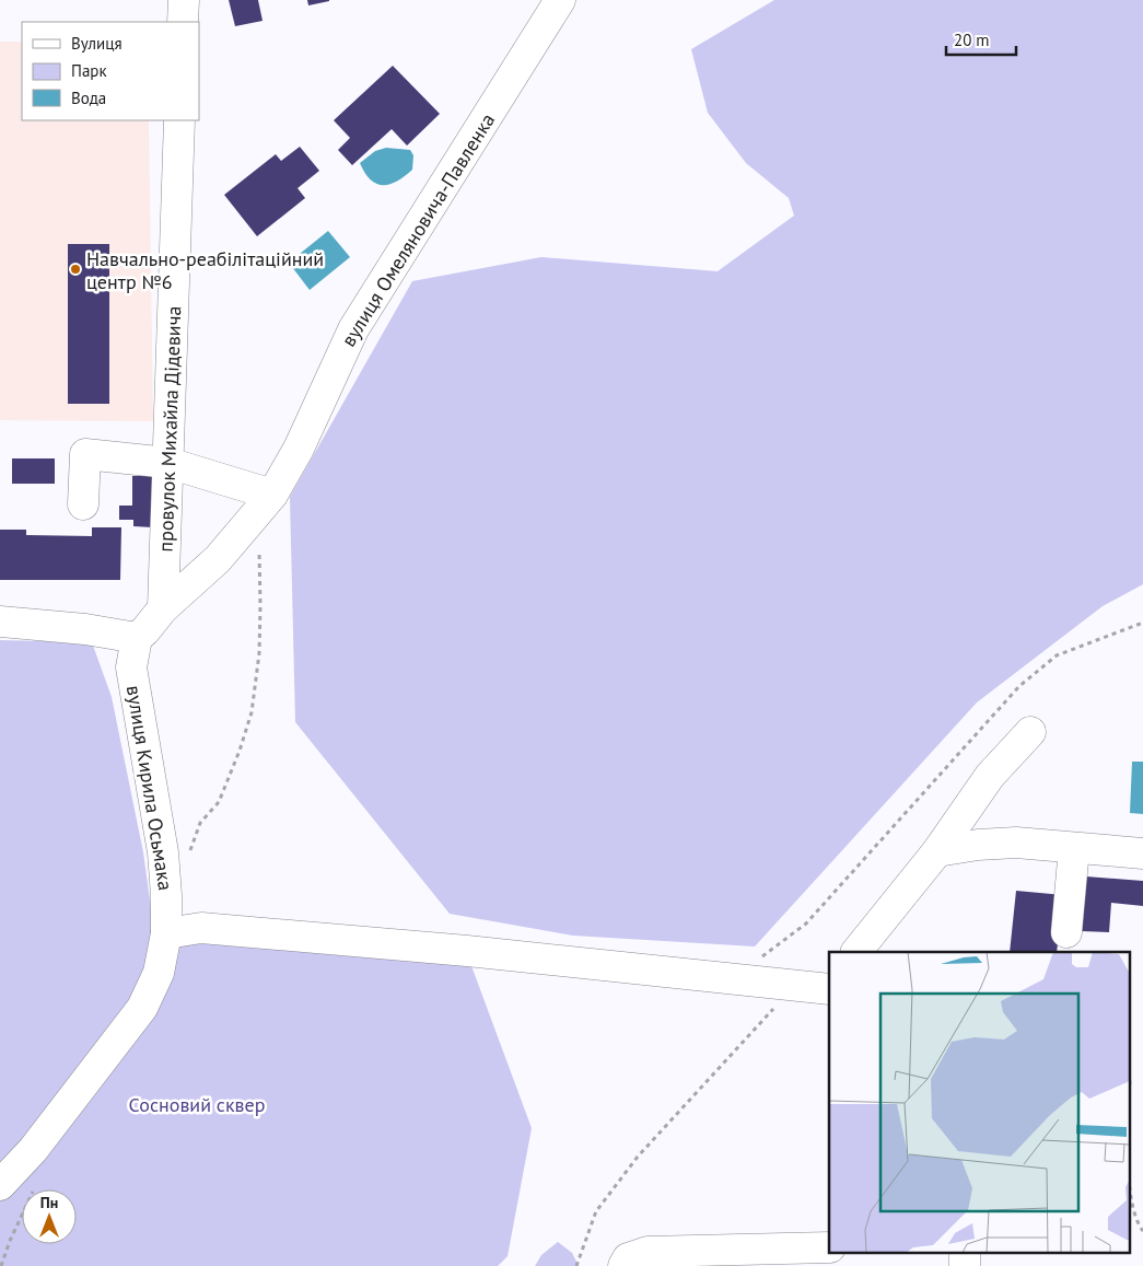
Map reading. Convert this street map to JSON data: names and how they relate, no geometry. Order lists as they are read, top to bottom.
{
  "streets": {
    "street": ["вулиця Омеляновича-Павленка", "провулок Михайла Дідевича", "вулиця Кирила Осьмака"]
  },
  "crossings": [
    ["вулиця Омеляновича-Павленка", "провулок Михайла Дідевича"],
    ["вулиця Омеляновича-Павленка", "вулиця Кирила Осьмака"]
  ],
  "parks": ["Сосновий сквер"],
  "places": ["Навчально-реабілітаційний центр №6"],
  "legend": ["Вулиця", "Парк", "Вода"],
  "scale_bar": "20 m",
  "north": "top"
}
